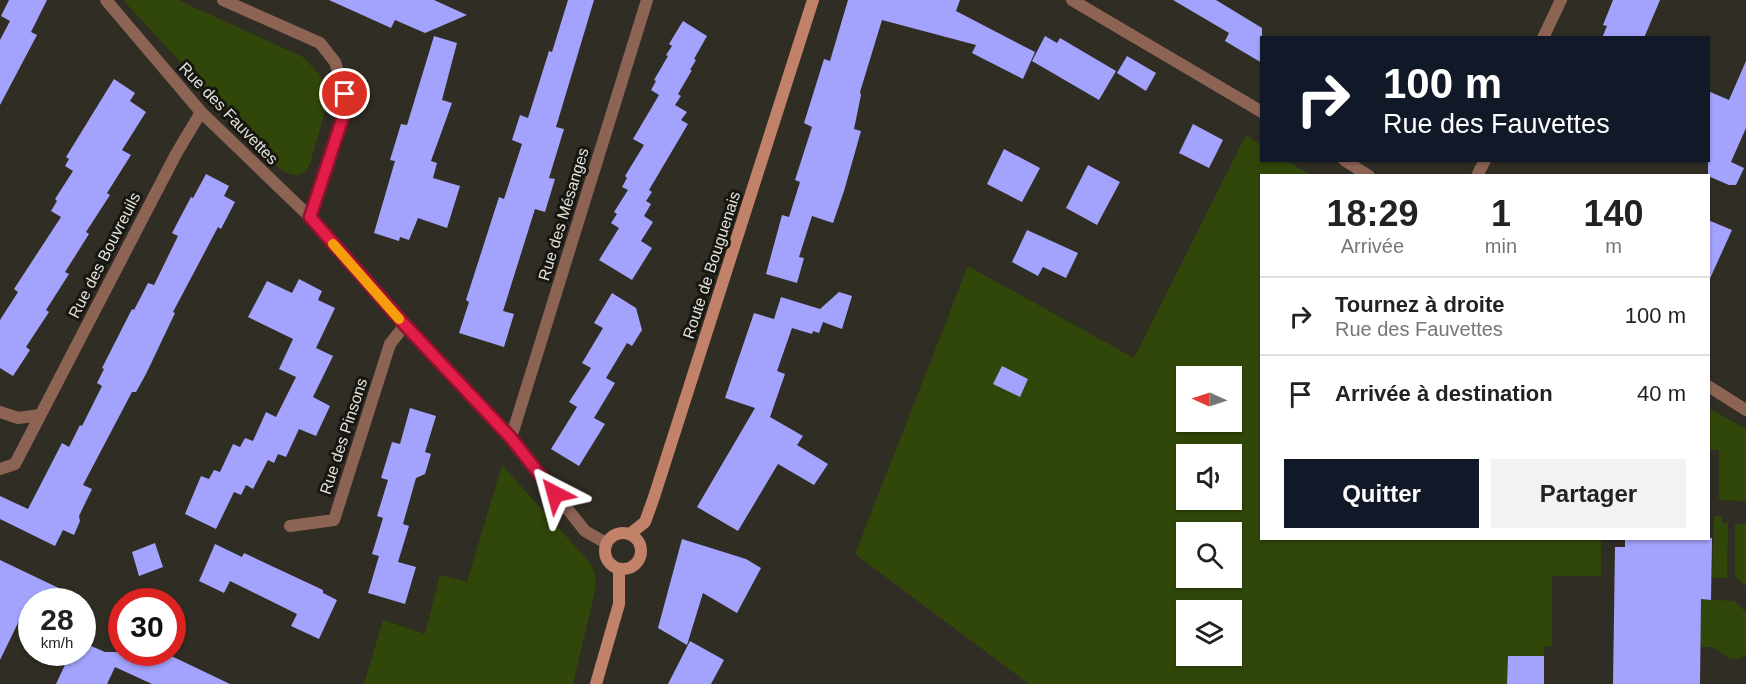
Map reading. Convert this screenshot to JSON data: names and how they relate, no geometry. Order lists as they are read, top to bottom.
{
  "streets": {
    "street": [
      "Rue des Fauvettes",
      "Rue des Mésanges",
      "Rue des Bouvreuils",
      "Route de Bouguenais",
      "Rue des Pinsons"
    ]
  },
  "crossings": [
    ["Rue des Fauvettes", "Rue des Mésanges"],
    ["Rue des Fauvettes", "Rue des Bouvreuils"],
    ["Rue des Fauvettes", "Route de Bouguenais"],
    ["Rue des Fauvettes", "Rue des Pinsons"]
  ],
  "north": "left",
  "page": {
    "turn": ["100 m", "Rue des Fauvettes"],
    "eta": [
      "18:29",
      "Arrivée",
      "1",
      "min",
      "140",
      "m"
    ],
    "list": [
      {
        "name": "Tournez à droite",
        "note": "Rue des Fauvettes",
        "value": "100 m"
      },
      {
        "name": "Arrivée à destination",
        "value": "40 m"
      }
    ],
    "buttons": ["Quitter", "Partager"],
    "speed": "28 km/h",
    "limit": "30"
  }
}
